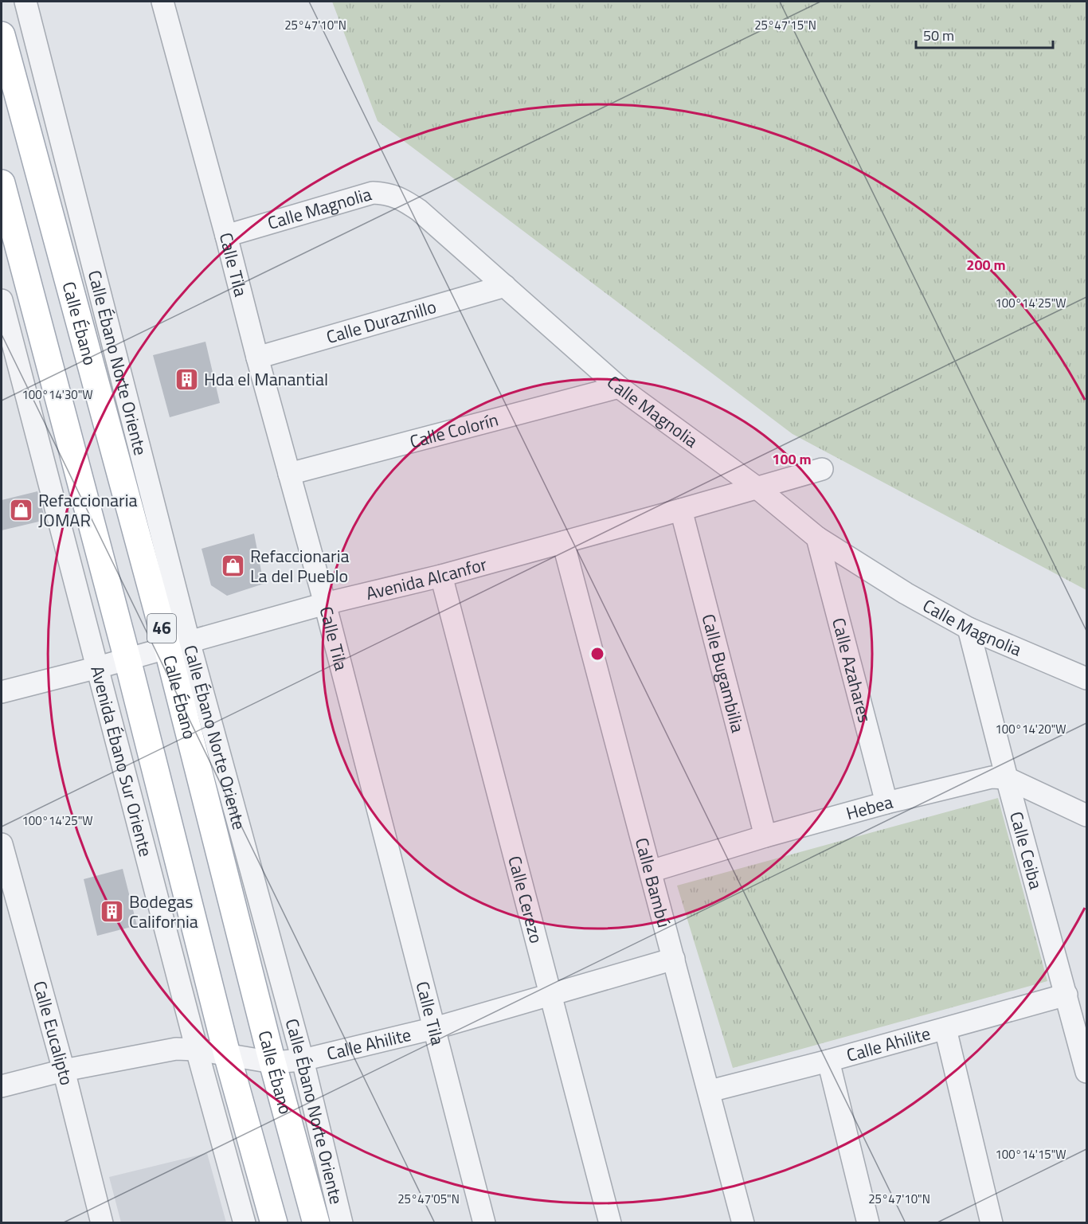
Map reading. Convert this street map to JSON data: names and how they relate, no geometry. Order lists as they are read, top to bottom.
{
  "streets": {
    "main road": ["Calle Ébano", "46"],
    "street": [
      "Calle Magnolia",
      "Calle Tila",
      "Calle Duraznillo",
      "Calle Ébano Norte Oriente",
      "Calle Colorín",
      "Avenida Alcanfor",
      "Calle Azahares",
      "Calle Bugambilia",
      "Avenida Ébano Sur Oriente",
      "Hebea",
      "Calle Ceiba",
      "Calle Bambú",
      "Calle Cerezo",
      "Calle Eucalipto",
      "Calle Ahilite"
    ]
  },
  "crossings": [
    ["Calle Magnolia", "Calle Tila"],
    ["Calle Magnolia", "Calle Duraznillo"],
    ["Calle Magnolia", "Calle Colorín"],
    ["Calle Magnolia", "Avenida Alcanfor"],
    ["Calle Magnolia", "Calle Azahares"],
    ["Calle Magnolia", "Calle Ceiba"],
    ["Calle Tila", "Calle Duraznillo"],
    ["Calle Tila", "Calle Colorín"],
    ["Calle Tila", "Avenida Alcanfor"],
    ["Calle Tila", "Calle Ahilite"],
    ["Calle Ébano", "Calle Ébano Norte Oriente"],
    ["Calle Ébano", "Avenida Alcanfor"],
    ["Calle Ébano", "Calle Ahilite"],
    ["Calle Ébano Norte Oriente", "Avenida Alcanfor"],
    ["Calle Ébano Norte Oriente", "Calle Ahilite"],
    ["Avenida Alcanfor", "46"],
    ["Avenida Alcanfor", "Calle Bugambilia"],
    ["Avenida Alcanfor", "Avenida Ébano Sur Oriente"],
    ["Avenida Alcanfor", "Calle Bambú"],
    ["Avenida Alcanfor", "Calle Cerezo"],
    ["46", "Calle Ahilite"],
    ["Calle Azahares", "Hebea"],
    ["Calle Bugambilia", "Hebea"],
    ["Avenida Ébano Sur Oriente", "Calle Ahilite"],
    ["Hebea", "Calle Ceiba"],
    ["Hebea", "Calle Bambú"],
    ["Calle Ceiba", "Calle Ahilite"],
    ["Calle Bambú", "Calle Ahilite"],
    ["Calle Cerezo", "Calle Ahilite"],
    ["Calle Eucalipto", "Calle Ahilite"]
  ],
  "places": {
    "building": ["Hda el Manantial", "Bodegas California"],
    "shop": ["Refaccionaria JOMAR", "Refaccionaria La del Pueblo"]
  },
  "scale_bar": "50 m",
  "coordinates": [
    "25°47'10\"N",
    "25°47'15\"N",
    "100°14'25\"W",
    "100°14'30\"W",
    "100°14'20\"W",
    "100°14'15\"W",
    "25°47'05\"N"
  ],
  "rings": ["200 m", "100 m"]
}
